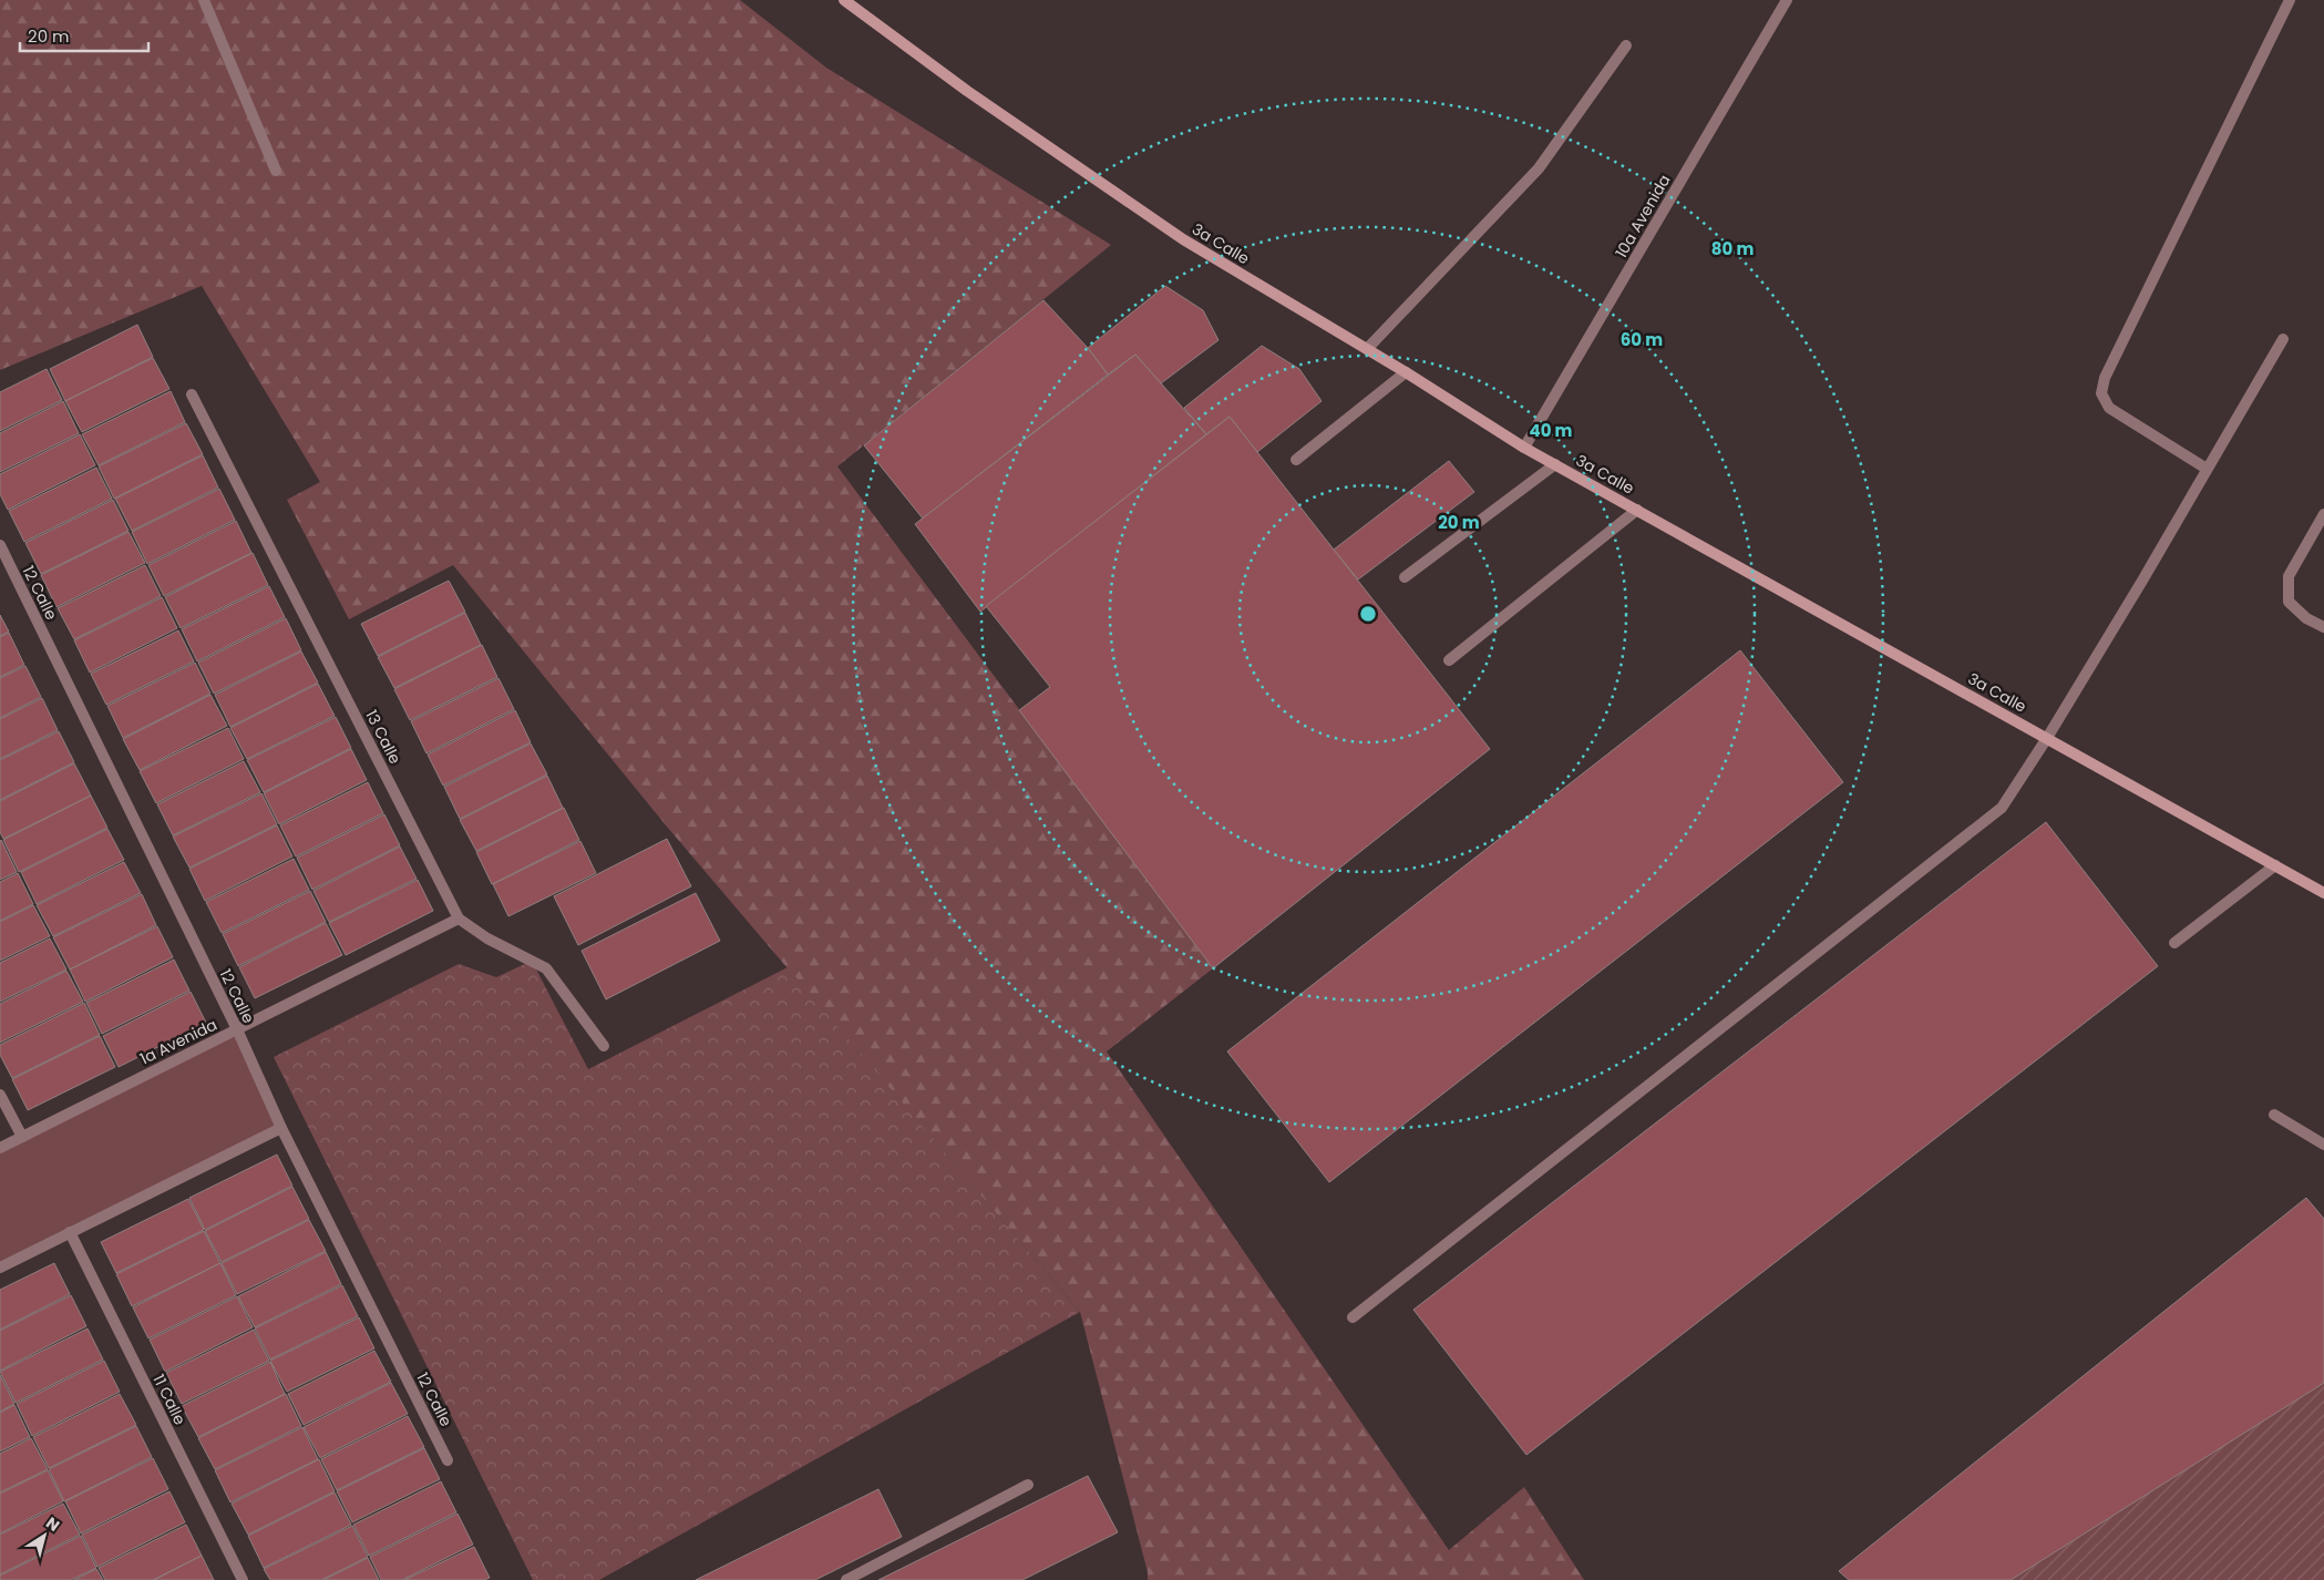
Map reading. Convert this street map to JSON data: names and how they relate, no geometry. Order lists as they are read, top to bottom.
{
  "streets": {
    "main road": ["3a Calle"],
    "street": [
      "10a Avenida",
      "12 Calle",
      "13 Calle",
      "1a Avenida",
      "11 Calle"
    ]
  },
  "crossings": [
    ["10a Avenida", "3a Calle"],
    ["12 Calle", "1a Avenida"],
    ["13 Calle", "1a Avenida"]
  ],
  "scale_bar": "20 m",
  "north": "top right",
  "rings": [
    "80 m",
    "60 m",
    "40 m",
    "20 m"
  ]
}
